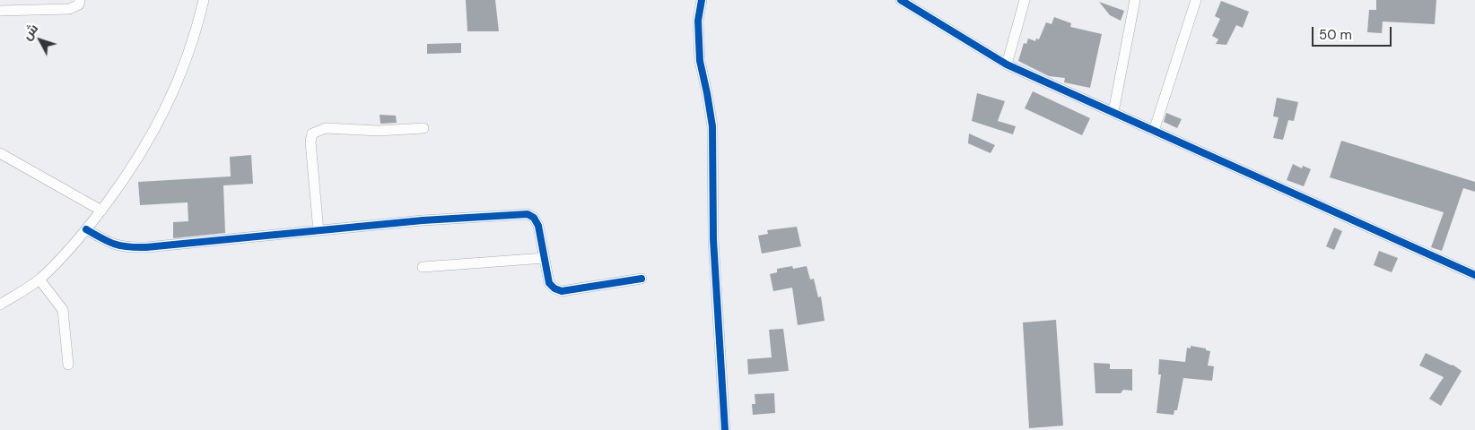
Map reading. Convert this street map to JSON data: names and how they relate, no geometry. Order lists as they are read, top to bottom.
{
  "scale_bar": "50 m",
  "north": "top left"
}
